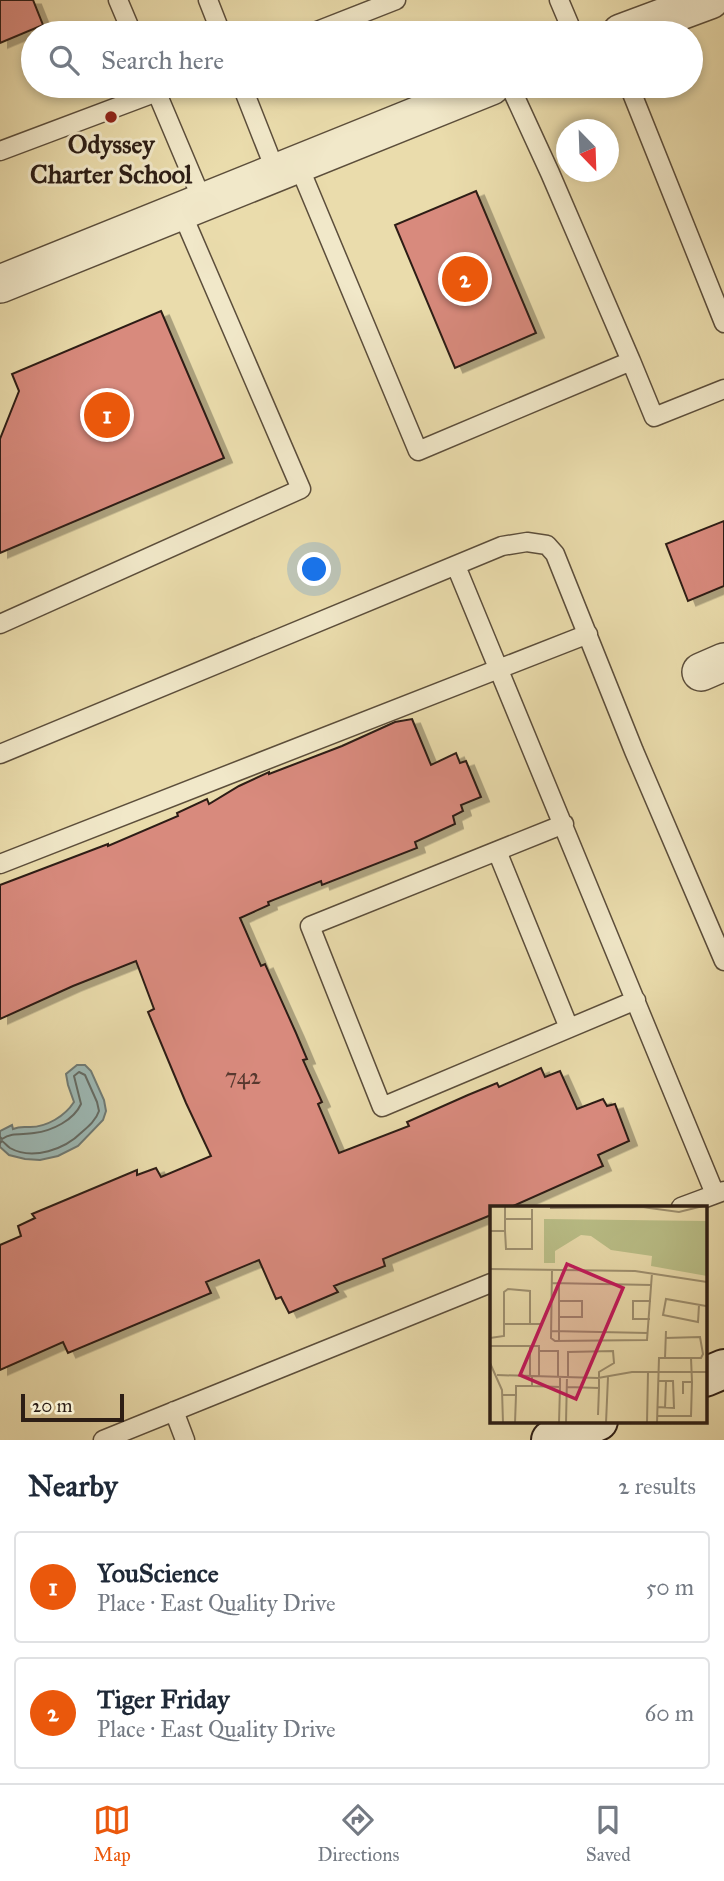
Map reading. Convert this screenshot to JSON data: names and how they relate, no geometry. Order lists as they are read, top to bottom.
{
  "places": ["Odyssey Charter School"],
  "house_numbers": ["742"],
  "scale_bar": "20 m",
  "north": "bottom right",
  "page": {
    "search": "Search here",
    "pins": ["2", "1"],
    "scale": "20 m",
    "heading": ["Nearby", "2 results"],
    "list": [
      {
        "mark": "1",
        "name": "YouScience",
        "note": "Place · East Quality Drive",
        "value": "50 m"
      },
      {
        "mark": "2",
        "name": "Tiger Friday",
        "note": "Place · East Quality Drive",
        "value": "60 m"
      }
    ],
    "nav": ["Map", "Directions", "Saved"]
  }
}
